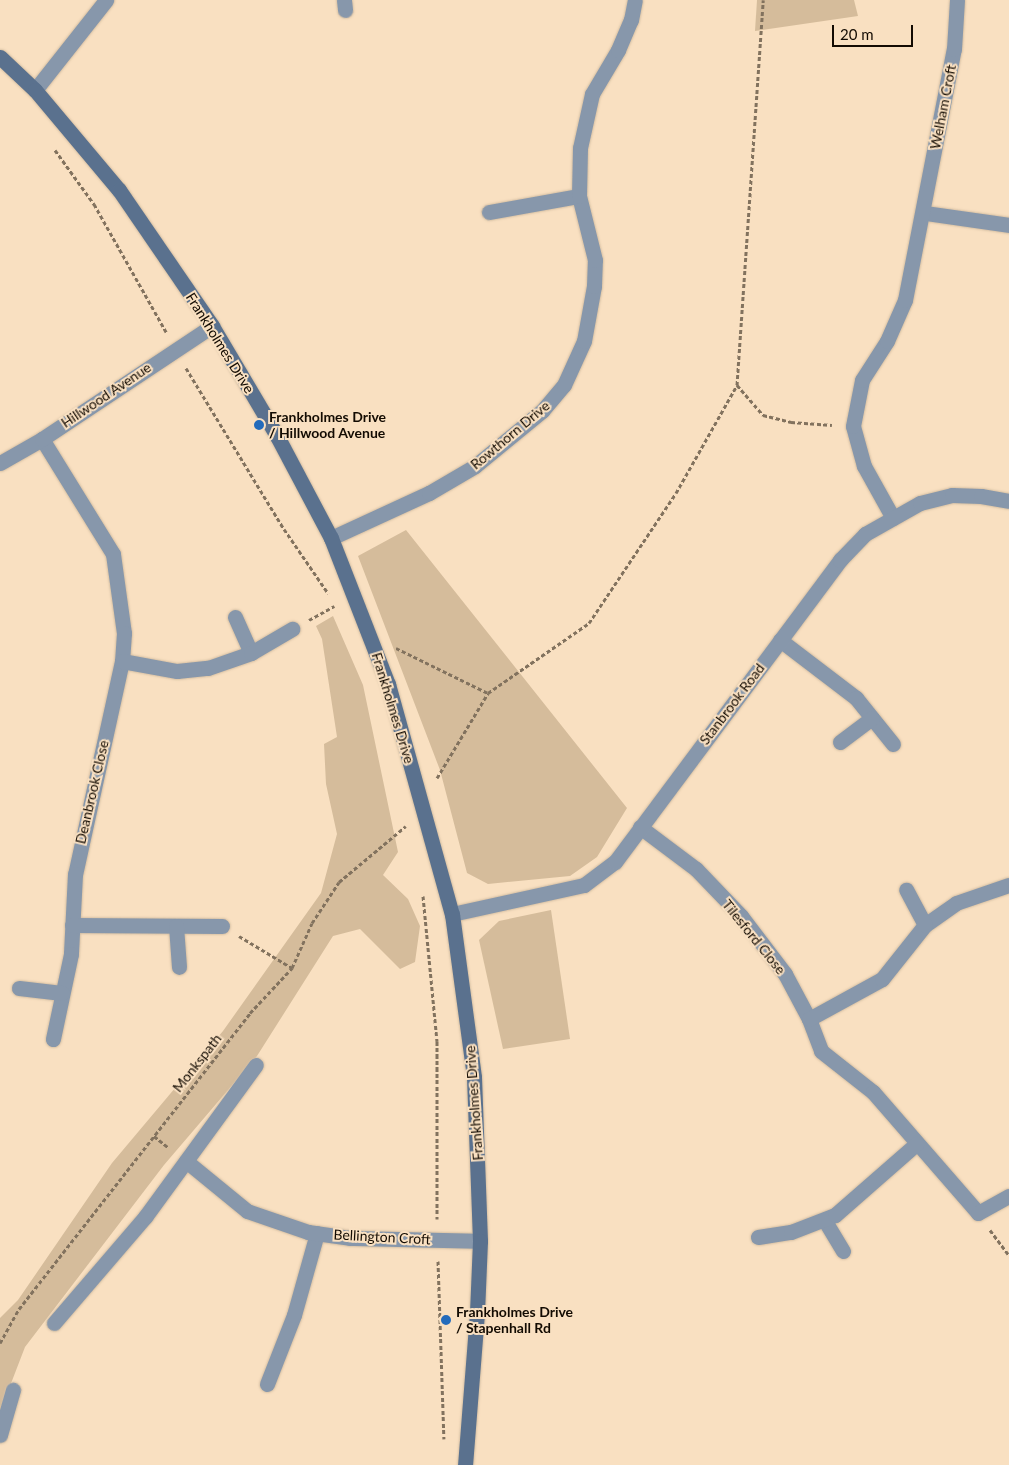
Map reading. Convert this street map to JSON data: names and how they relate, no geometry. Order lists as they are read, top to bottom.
{
  "streets": {
    "street": [
      "Welham Croft",
      "Frankholmes Drive",
      "Hillwood Avenue",
      "Rowthorn Drive",
      "Stanbrook Road",
      "Deanbrook Close",
      "Tilesford Close",
      "Bellington Croft"
    ],
    "path": ["Monkspath"]
  },
  "crossings": [
    ["Welham Croft", "Stanbrook Road"],
    ["Frankholmes Drive", "Hillwood Avenue"],
    ["Frankholmes Drive", "Rowthorn Drive"],
    ["Frankholmes Drive", "Stanbrook Road"],
    ["Frankholmes Drive", "Monkspath"],
    ["Frankholmes Drive", "Bellington Croft"],
    ["Hillwood Avenue", "Deanbrook Close"],
    ["Stanbrook Road", "Tilesford Close"]
  ],
  "places": ["Frankholmes Drive / Hillwood Avenue", "Frankholmes Drive / Stapenhall Rd"],
  "scale_bar": "20 m"
}
